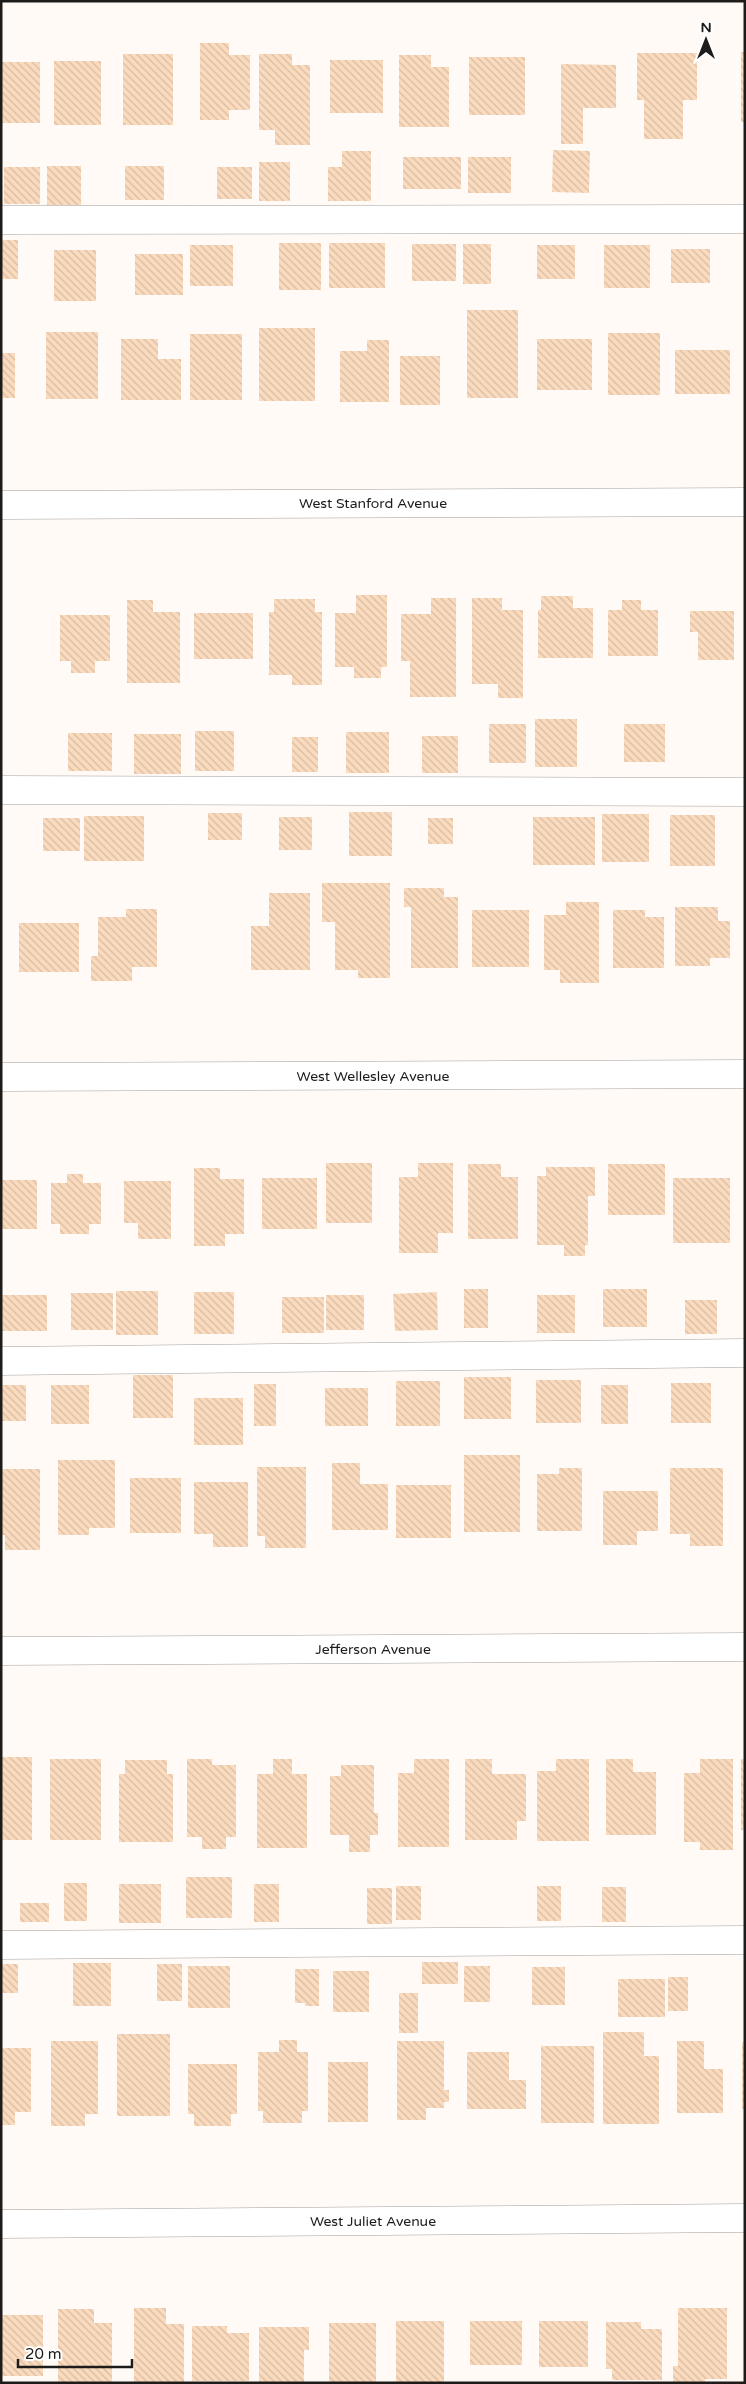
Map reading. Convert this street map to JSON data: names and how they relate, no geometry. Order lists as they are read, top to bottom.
{
  "streets": {
    "street": [
      "West Stanford Avenue",
      "West Wellesley Avenue",
      "Jefferson Avenue",
      "West Juliet Avenue"
    ]
  },
  "scale_bar": "20 m",
  "north": "top"
}
